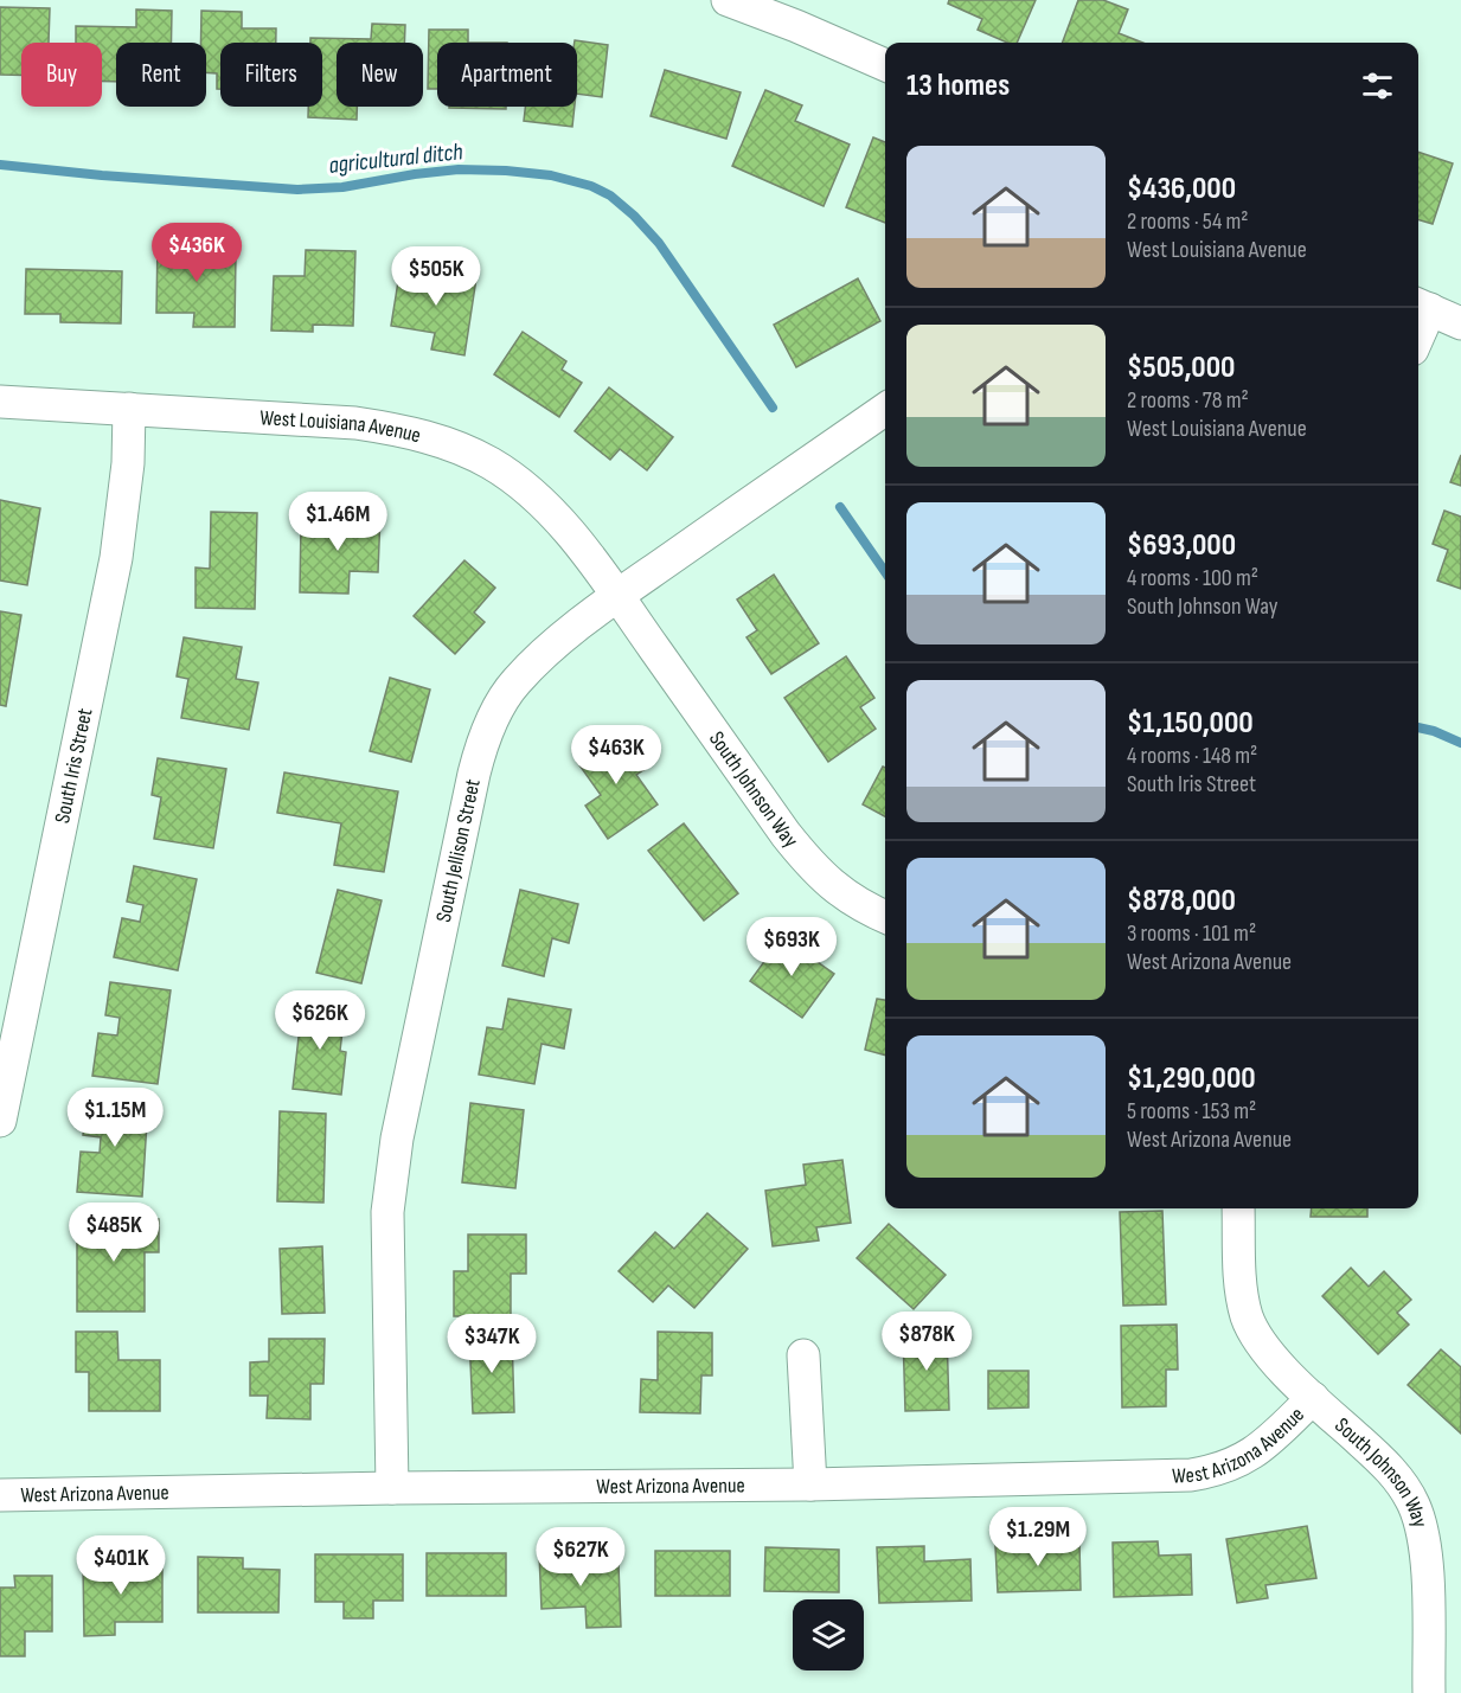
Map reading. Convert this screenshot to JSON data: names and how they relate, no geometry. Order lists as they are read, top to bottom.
{
  "streets": {
    "street": [
      "West Louisiana Avenue",
      "South Iris Street",
      "South Johnson Way",
      "South Jellison Street",
      "West Arizona Avenue"
    ]
  },
  "crossings": [
    ["West Louisiana Avenue", "South Iris Street"],
    ["West Louisiana Avenue", "South Johnson Way"],
    ["West Louisiana Avenue", "South Jellison Street"],
    ["South Johnson Way", "South Jellison Street"],
    ["South Johnson Way", "West Arizona Avenue"],
    ["South Jellison Street", "West Arizona Avenue"]
  ],
  "water": ["agricultural ditch"],
  "page": {
    "chip": [
      "Buy",
      "Rent",
      "Filters",
      "New",
      "Apartment"
    ],
    "heading": "13 homes",
    "list": [
      {
        "name": "$436,000",
        "note": "2 rooms · 54 m² · West Louisiana Avenue"
      },
      {
        "name": "$505,000",
        "note": "2 rooms · 78 m² · West Louisiana Avenue"
      },
      {
        "name": "$693,000",
        "note": "4 rooms · 100 m² · South Johnson Way"
      },
      {
        "name": "$1,150,000",
        "note": "4 rooms · 148 m² · South Iris Street"
      },
      {
        "name": "$878,000",
        "note": "3 rooms · 101 m² · West Arizona Avenue"
      },
      {
        "name": "$1,290,000",
        "note": "5 rooms · 153 m² · West Arizona Avenue"
      }
    ],
    "price": [
      "$436K",
      "$505K",
      "$1.46M",
      "$463K",
      "$693K",
      "$626K",
      "$1.15M",
      "$485K",
      "$878K",
      "$347K",
      "$1.29M",
      "$627K",
      "$401K"
    ]
  }
}
